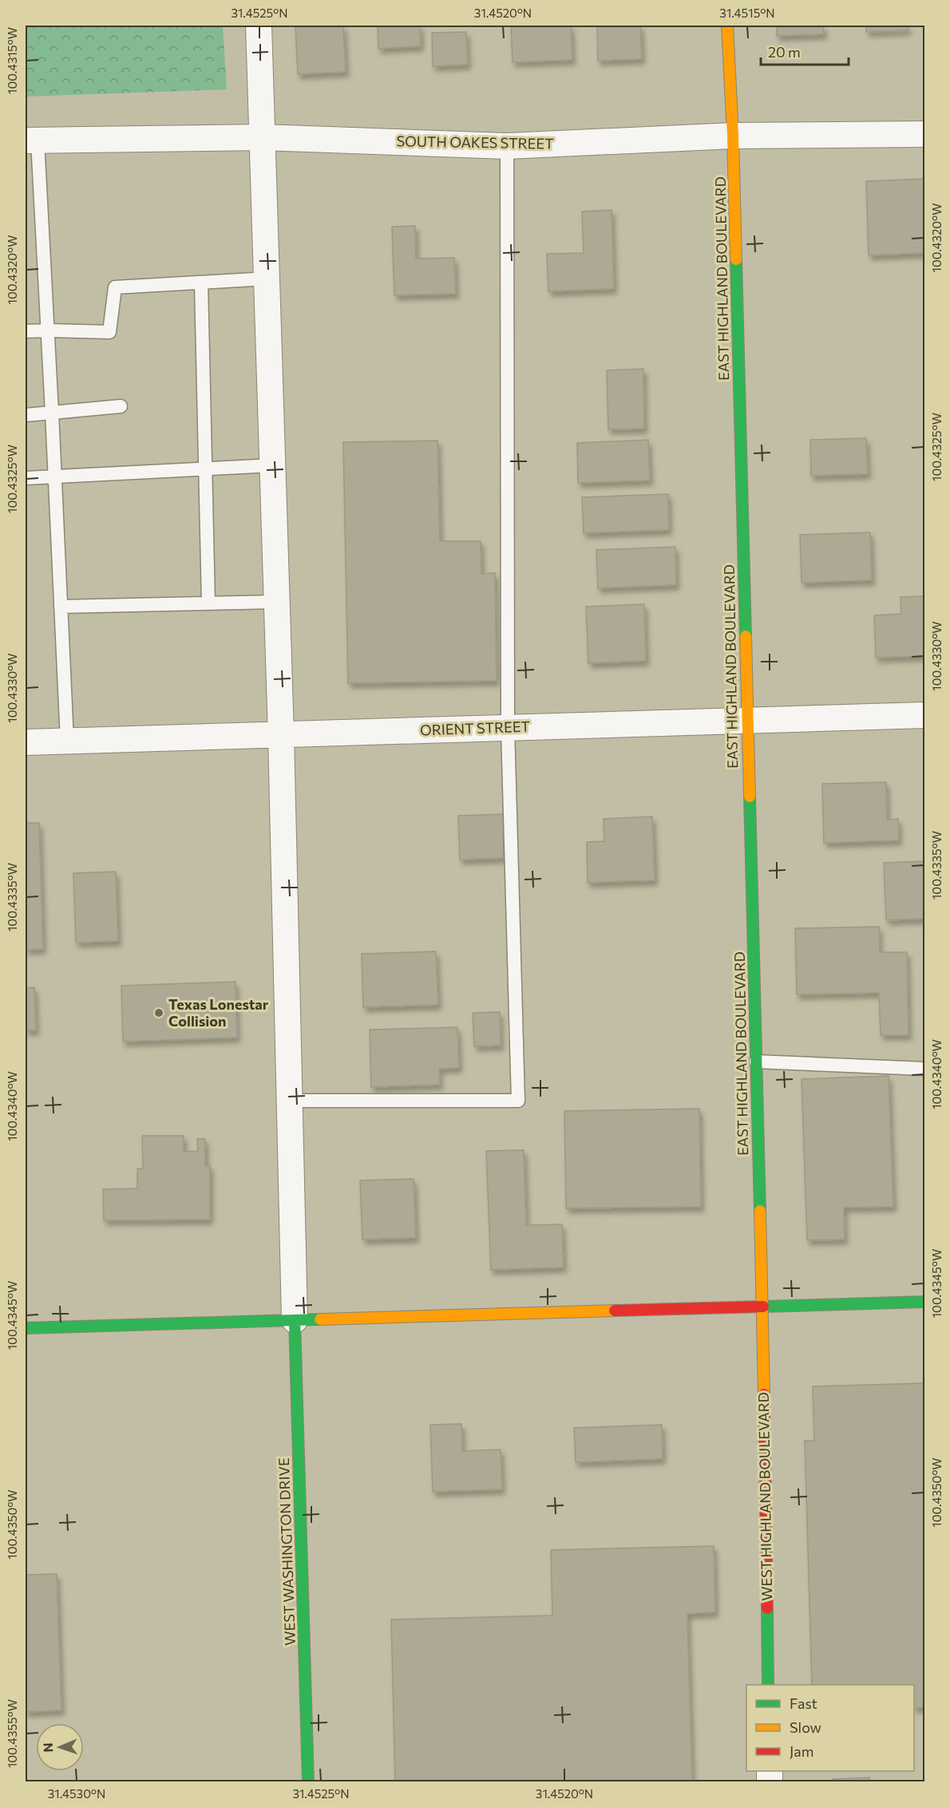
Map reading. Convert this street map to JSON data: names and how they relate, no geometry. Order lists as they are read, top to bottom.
{
  "streets": {
    "street": [
      "SOUTH OAKES STREET",
      "EAST HIGHLAND BOULEVARD",
      "ORIENT STREET",
      "WEST HIGHLAND BOULEVARD",
      "WEST WASHINGTON DRIVE"
    ]
  },
  "crossings": [
    ["SOUTH OAKES STREET", "EAST HIGHLAND BOULEVARD"],
    ["EAST HIGHLAND BOULEVARD", "ORIENT STREET"],
    ["EAST HIGHLAND BOULEVARD", "WEST HIGHLAND BOULEVARD"]
  ],
  "places": ["Texas Lonestar Collision"],
  "legend": ["Fast", "Slow", "Jam"],
  "scale_bar": "20 m",
  "north": "left",
  "coordinates": [
    "31.4525°N",
    "31.4520°N",
    "31.4515°N",
    "100.4315°W",
    "100.4320°W",
    "100.4325°W",
    "100.4330°W",
    "100.4335°W",
    "100.4340°W",
    "100.4345°W",
    "100.4350°W",
    "100.4355°W",
    "31.4530°N"
  ]
}
